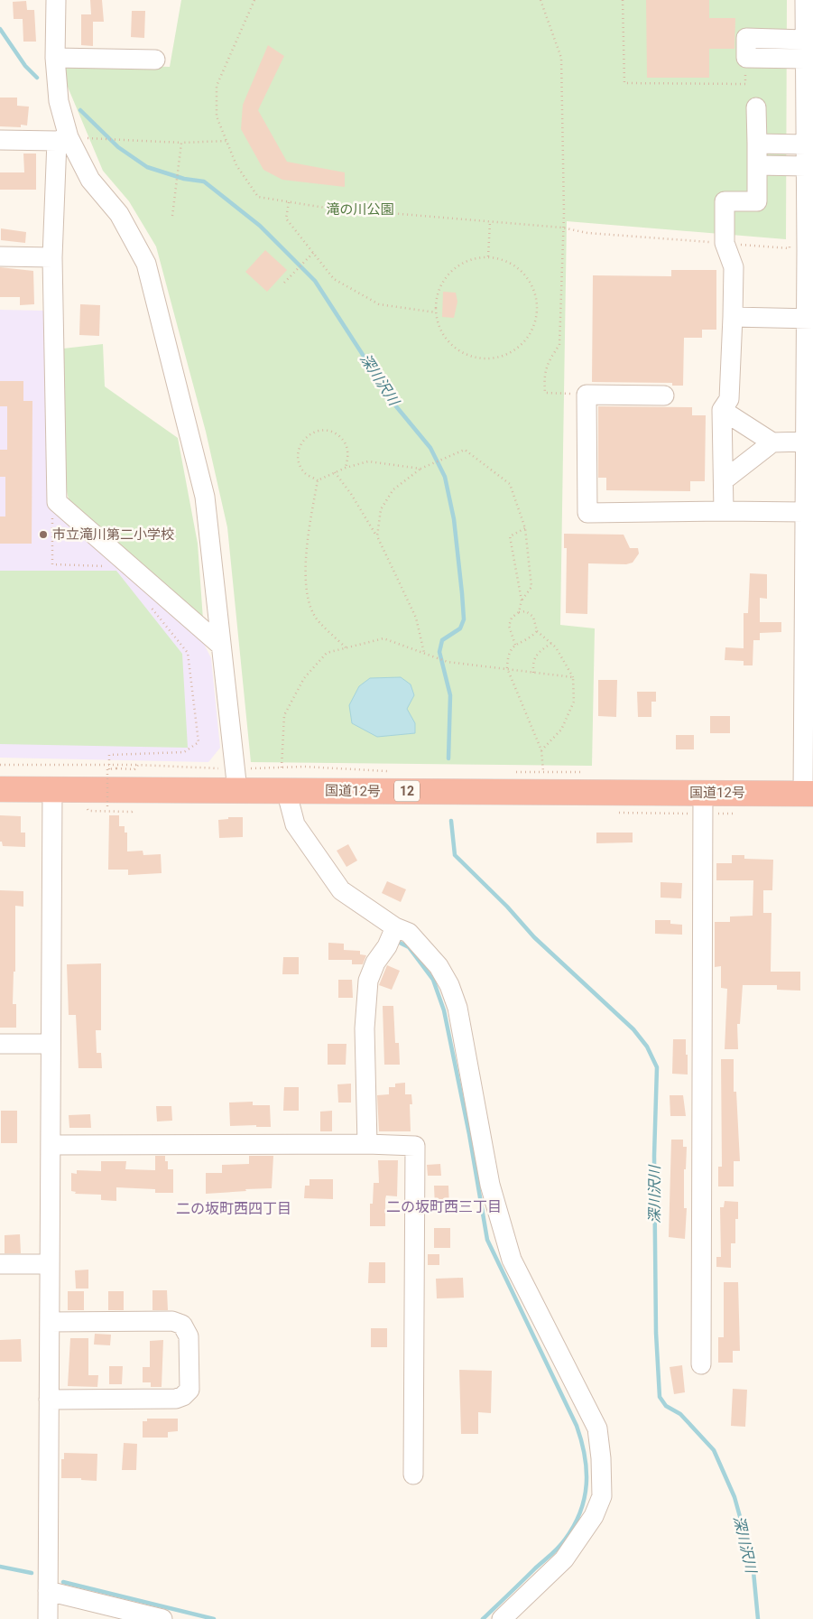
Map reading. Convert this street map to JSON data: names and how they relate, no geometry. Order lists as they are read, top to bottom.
{
  "streets": {
    "highway": ["国道12号", "12"]
  },
  "districts": ["二の坂町西三丁目", "二の坂町西四丁目"],
  "water": ["深川沢川"],
  "parks": ["滝の川公園"],
  "places": ["市立滝川第二小学校"]
}
